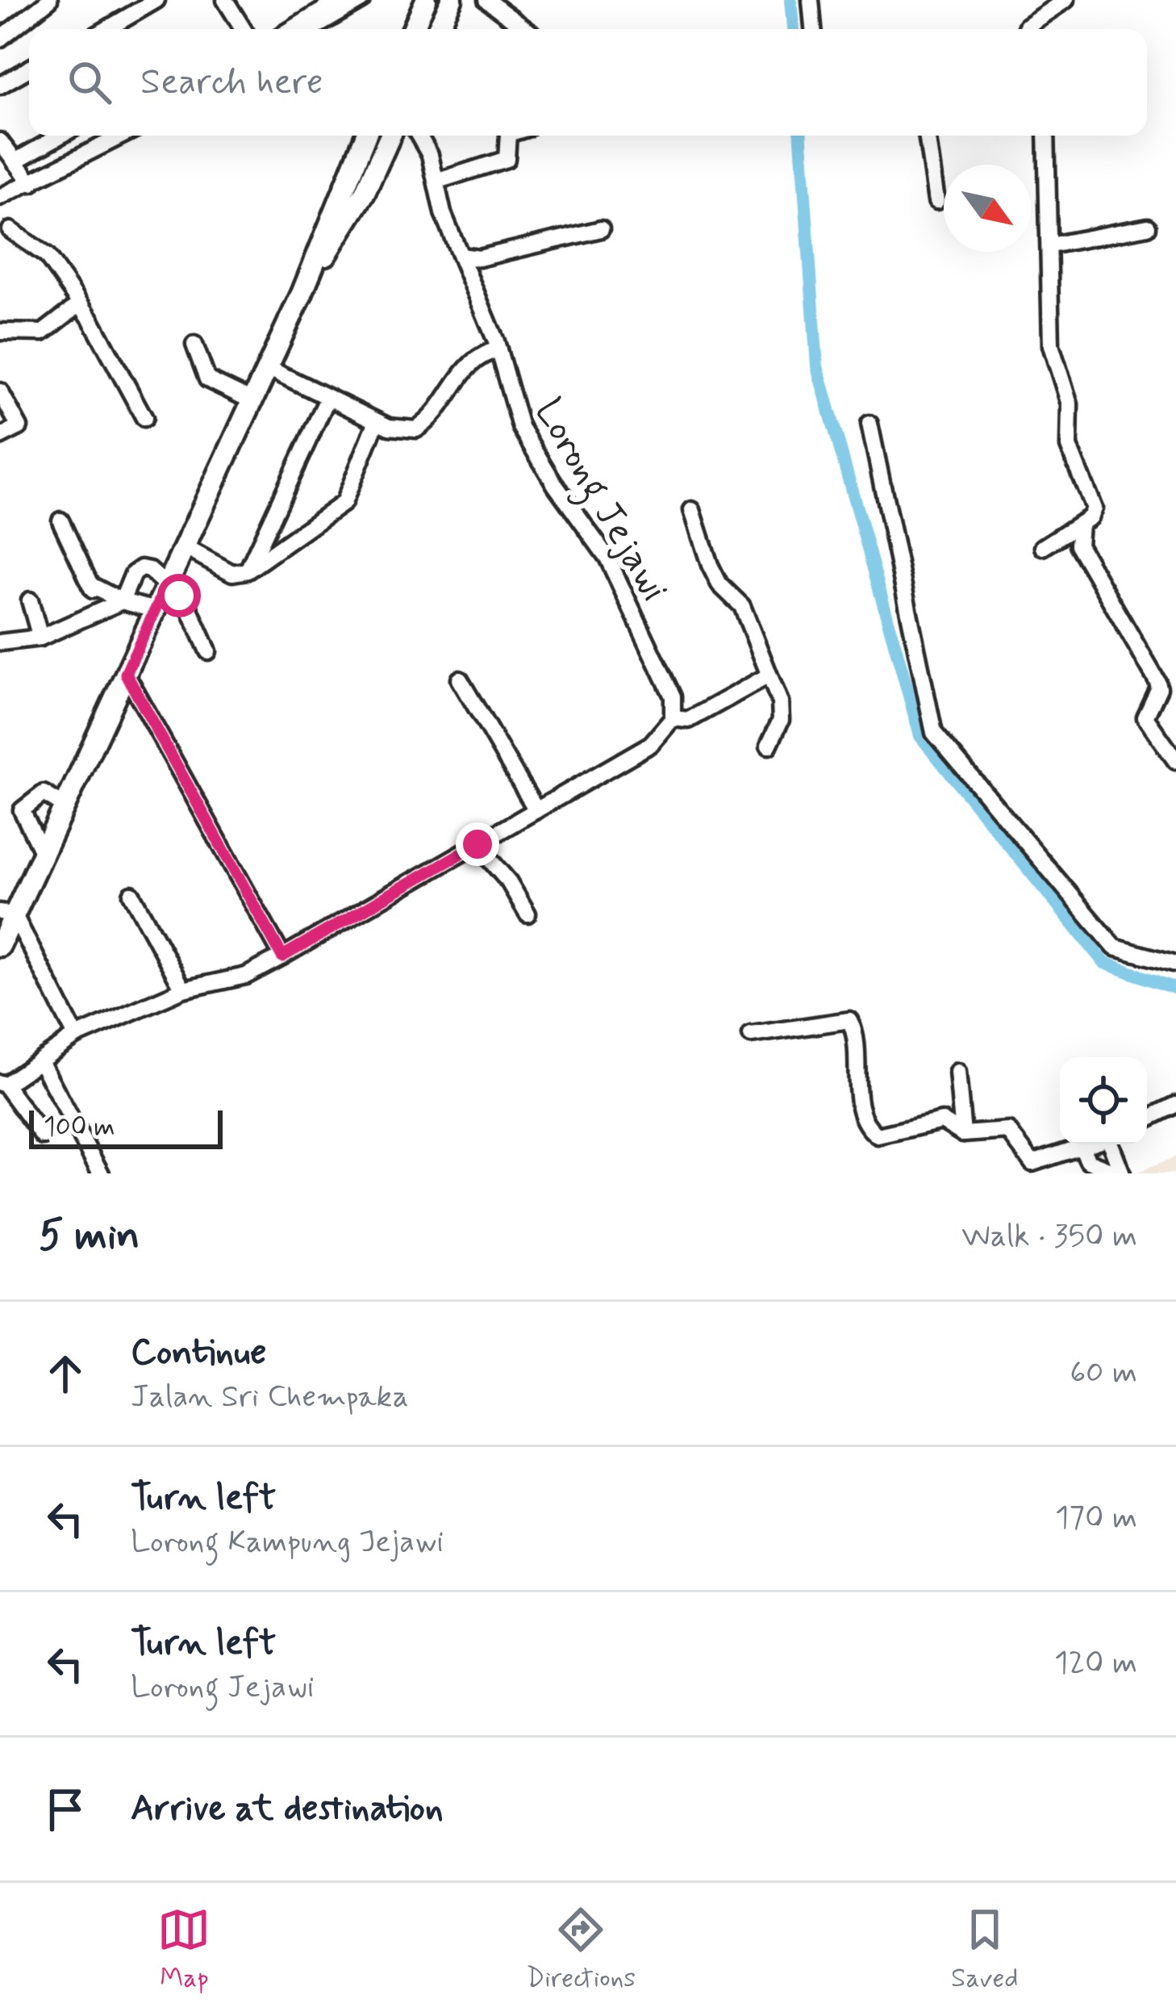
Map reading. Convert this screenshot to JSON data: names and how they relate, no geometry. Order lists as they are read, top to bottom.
{
  "streets": {
    "street": ["Lorong Jejawi"]
  },
  "scale_bar": "100 m",
  "north": "bottom right",
  "page": {
    "search": "Search here",
    "scale": "100 m",
    "heading": ["5 min", "Walk · 350 m"],
    "list": [
      ["Continue", "Jalan Sri Chempaka", "60 m"],
      ["Turn left", "Lorong Kampung Jejawi", "170 m"],
      ["Turn left", "Lorong Jejawi", "120 m"],
      "Arrive at destination"
    ],
    "nav": ["Map", "Directions", "Saved"]
  }
}
